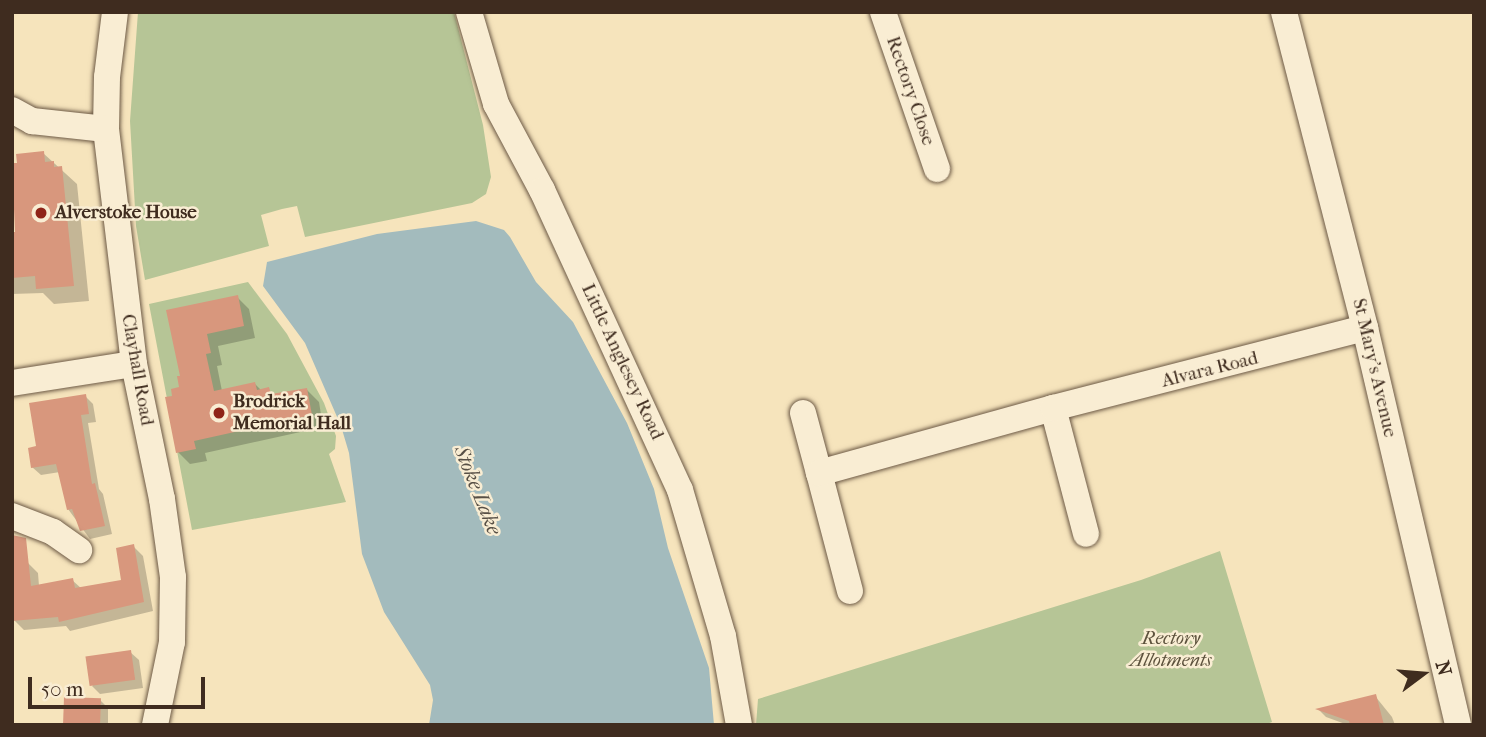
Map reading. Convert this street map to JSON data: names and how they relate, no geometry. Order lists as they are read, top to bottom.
{
  "streets": {
    "street": [
      "Rectory Close",
      "Little Anglesey Road",
      "St Mary's Avenue",
      "Clayhall Road",
      "Alvara Road"
    ]
  },
  "crossings": [
    ["St Mary's Avenue", "Alvara Road"]
  ],
  "water": ["Stoke Lake"],
  "parks": ["Rectory Allotments"],
  "places": ["Alverstoke House", "Brodrick Memorial Hall"],
  "scale_bar": "50 m",
  "north": "right"
}
